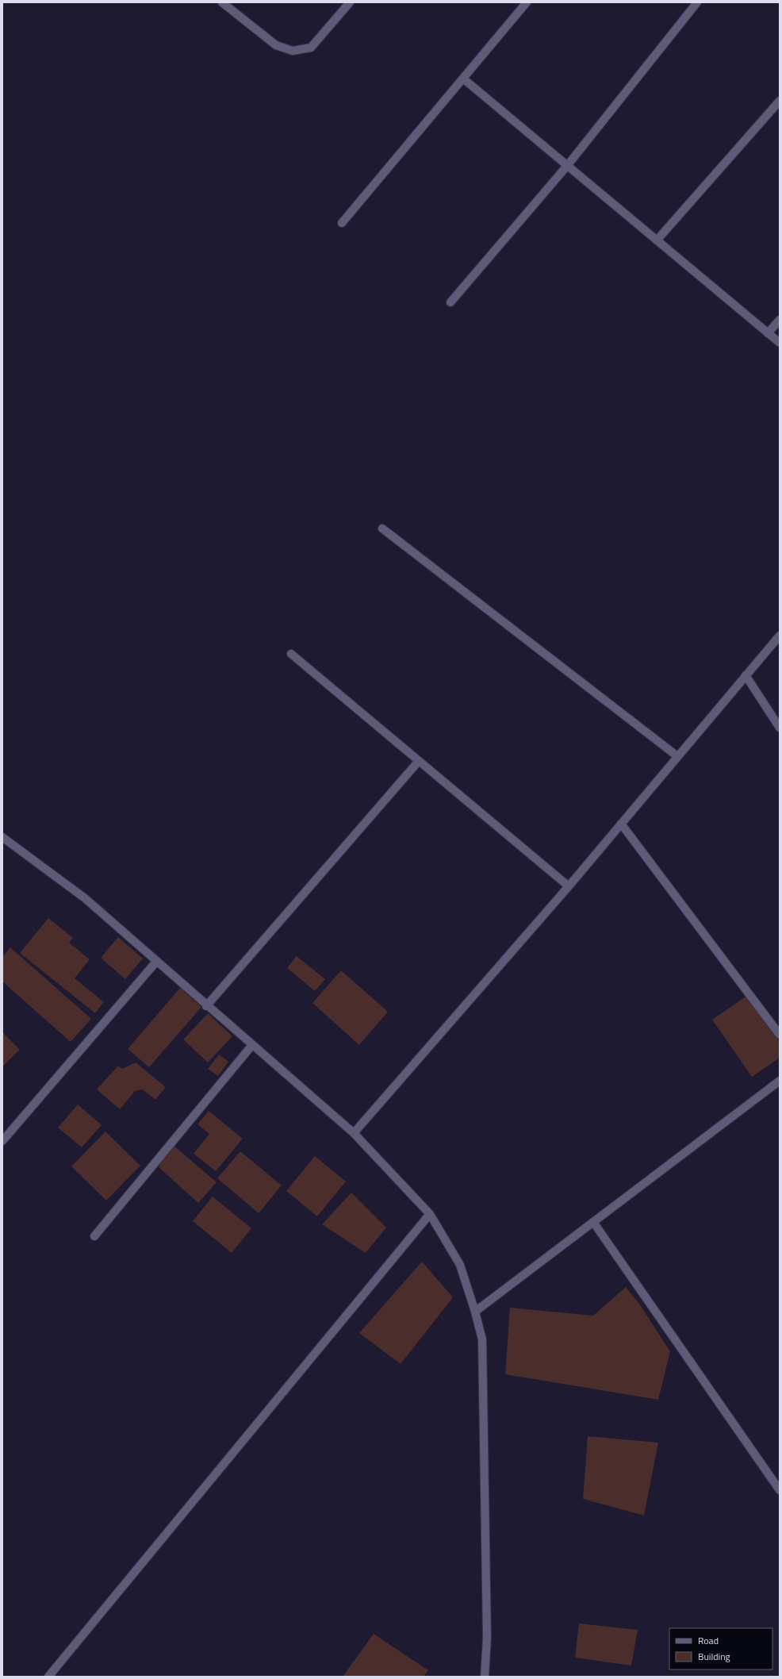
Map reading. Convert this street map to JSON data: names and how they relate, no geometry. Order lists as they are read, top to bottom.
{
  "legend": ["Road", "Building"]
}
